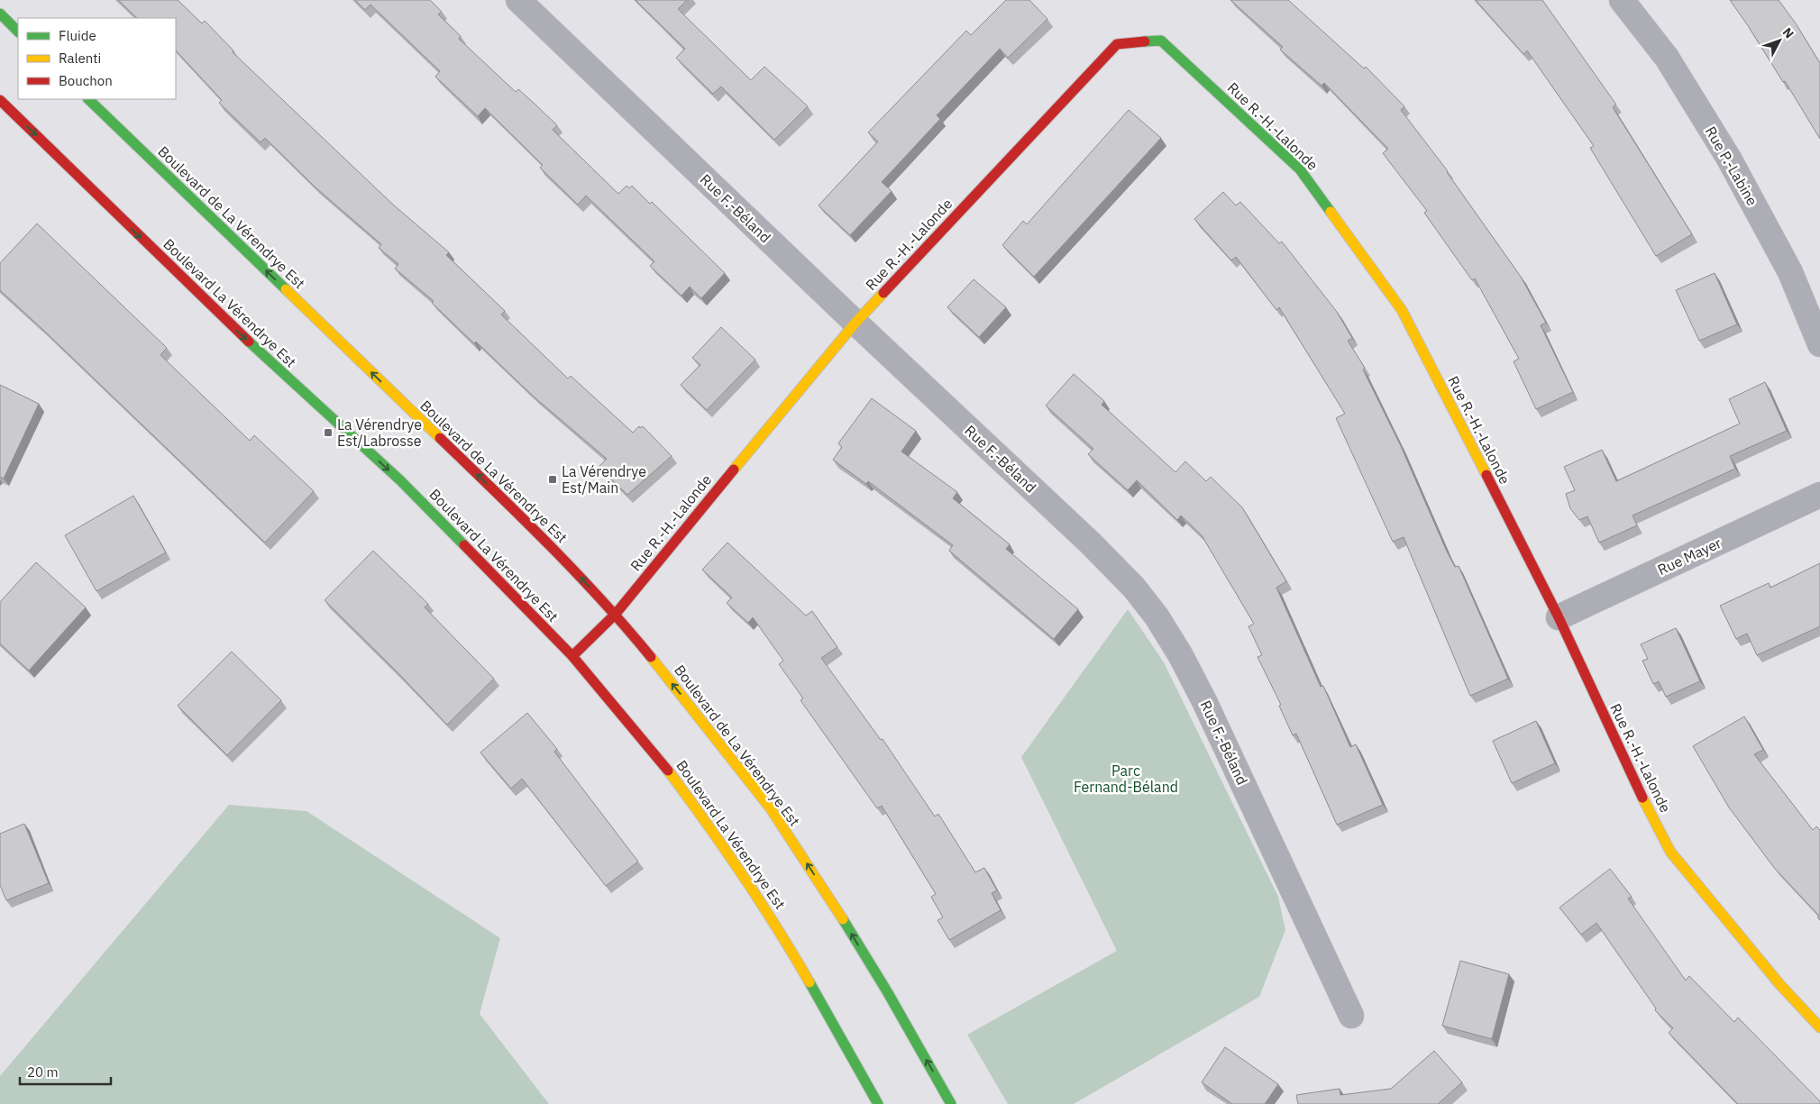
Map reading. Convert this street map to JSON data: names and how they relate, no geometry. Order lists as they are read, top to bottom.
{
  "streets": {
    "main road": ["Rue R.-H.-Lalonde", "Boulevard de La Vérendrye Est", "Boulevard La Vérendrye Est"],
    "street": ["Rue P.-Labine", "Rue F.-Béland", "Rue Mayer"]
  },
  "crossings": [
    ["Rue R.-H.-Lalonde", "Rue F.-Béland"],
    ["Rue R.-H.-Lalonde", "Boulevard de La Vérendrye Est"],
    ["Rue R.-H.-Lalonde", "Boulevard La Vérendrye Est"],
    ["Rue R.-H.-Lalonde", "Rue Mayer"]
  ],
  "one_way": ["Boulevard de La Vérendrye Est", "Boulevard La Vérendrye Est"],
  "parks": ["Parc Fernand-Béland"],
  "places": {
    "transit": ["La Vérendrye Est/Labrosse", "La Vérendrye Est/Main"]
  },
  "legend": ["Fluide", "Ralenti", "Bouchon"],
  "scale_bar": "20 m",
  "north": "top right"
}
